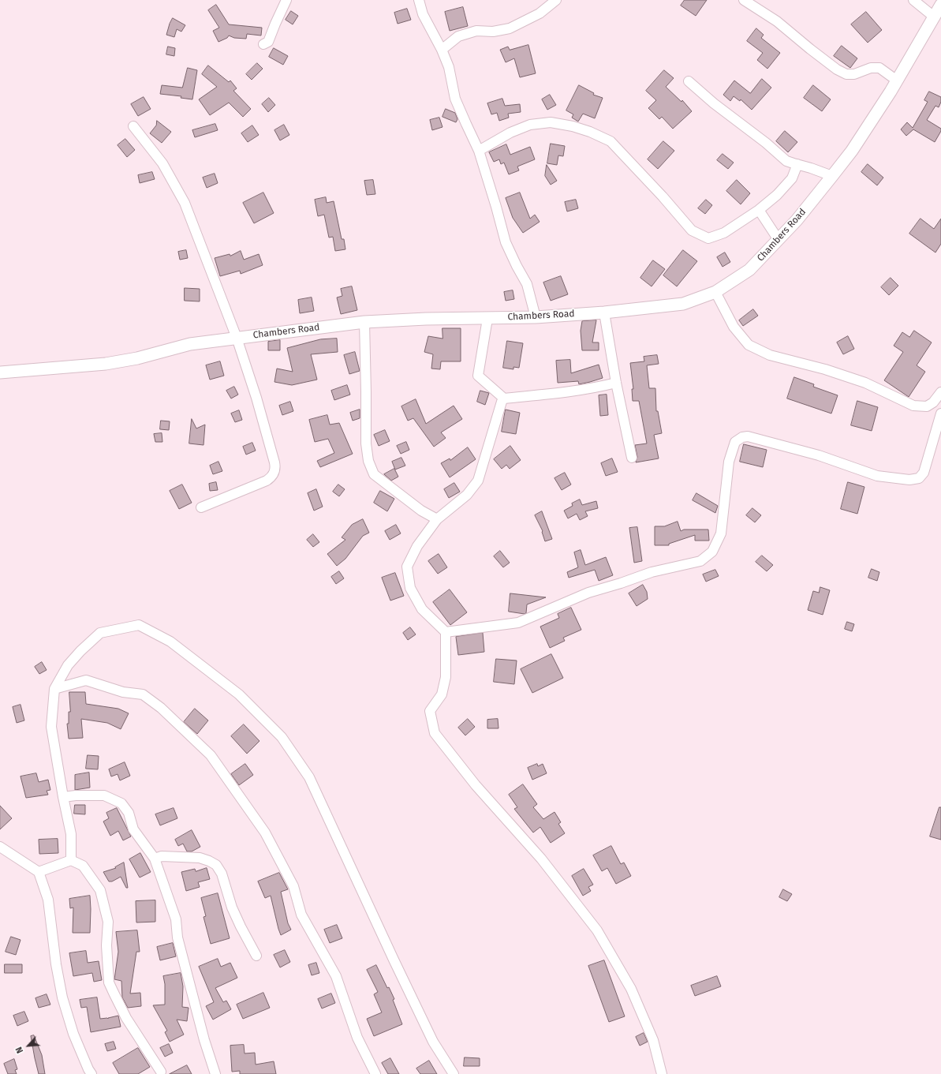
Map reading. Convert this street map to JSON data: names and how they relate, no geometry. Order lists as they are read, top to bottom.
{
  "streets": {
    "street": ["Chambers Road"]
  },
  "north": "bottom left"
}
